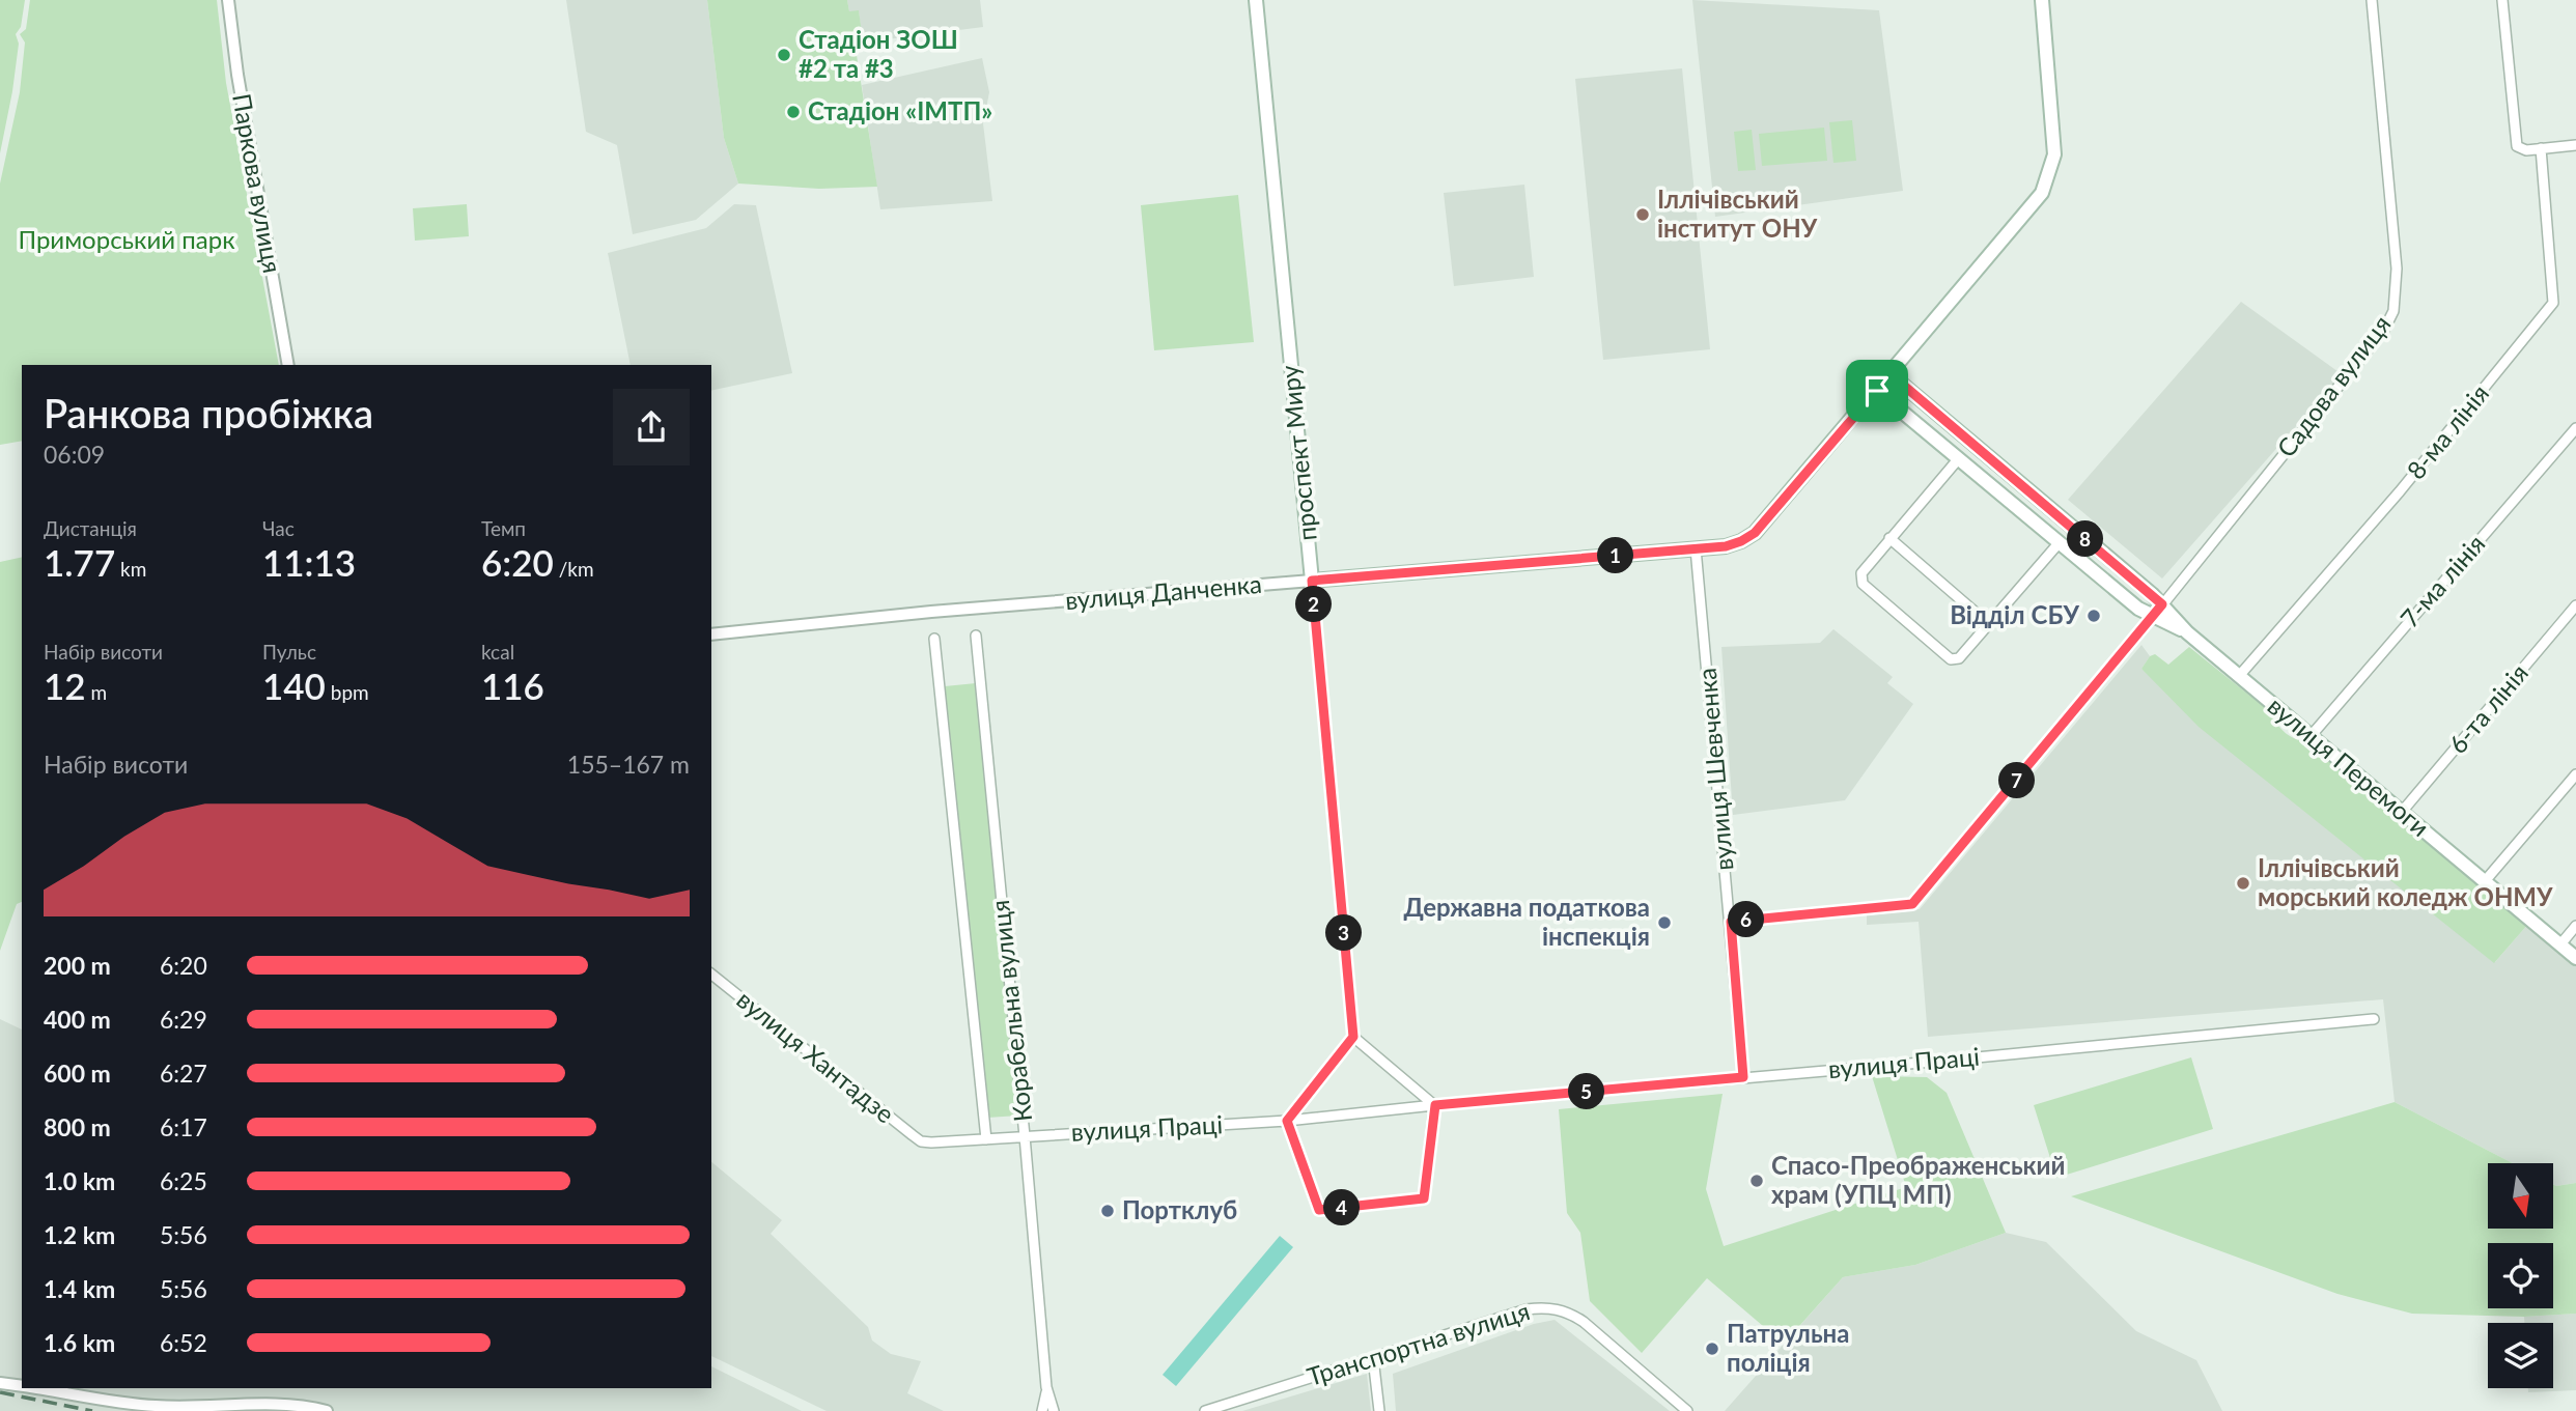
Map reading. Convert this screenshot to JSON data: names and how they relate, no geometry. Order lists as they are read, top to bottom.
{
  "streets": {
    "main road": ["проспект Миру", "вулиця Данченка", "вулиця Перемоги"],
    "street": [
      "Паркова вулиця",
      "Садова вулиця",
      "8-ма лінія",
      "7-ма лінія",
      "6-та лінія",
      "вулиця Шевченка",
      "Корабельна вулиця",
      "вулиця Хантадзе",
      "вулиця Праці",
      "Транспортна вулиця"
    ]
  },
  "crossings": [
    ["Садова вулиця", "вулиця Перемоги"],
    ["Садова вулиця", "вулиця Шевченка"],
    ["8-ма лінія", "вулиця Перемоги"],
    ["проспект Миру", "вулиця Данченка"],
    ["7-ма лінія", "вулиця Перемоги"],
    ["вулиця Данченка", "вулиця Перемоги"],
    ["вулиця Данченка", "вулиця Шевченка"],
    ["6-та лінія", "вулиця Перемоги"],
    ["вулиця Шевченка", "вулиця Праці"],
    ["Корабельна вулиця", "вулиця Праці"],
    ["вулиця Хантадзе", "вулиця Праці"]
  ],
  "parks": ["Приморський парк"],
  "places": [
    "Стадіон ЗОШ #2 та #3",
    "Стадіон «ІМТП»",
    "Іллічівський інститут ОНУ",
    "Відділ СБУ",
    "Іллічівський морський коледж ОНМУ",
    "Державна податкова інспекція",
    "Спасо-Преображенський храм (УПЦ МП)",
    "Портклуб",
    "Патрульна поліція"
  ],
  "north": "bottom",
  "page": {
    "heading": ["Ранкова пробіжка", "06:09"],
    "stats": [
      ["Дистанція", "1.77 km"],
      ["Час", "11:13"],
      ["Темп", "6:20 /km"],
      ["Набір висоти", "12 m"],
      ["Пульс", "140 bpm"],
      ["kcal", "116"]
    ],
    "pins": [
      "8",
      "1",
      "2",
      "7",
      "6",
      "3",
      "5",
      "4"
    ],
    "chart": ["Набір висоти", "155–167 m"],
    "list": [
      {
        "name": "200 m",
        "note": "6:20"
      },
      {
        "name": "400 m",
        "note": "6:29"
      },
      {
        "name": "600 m",
        "note": "6:27"
      },
      {
        "name": "800 m",
        "note": "6:17"
      },
      {
        "name": "1.0 km",
        "note": "6:25"
      },
      {
        "name": "1.2 km",
        "note": "5:56"
      },
      {
        "name": "1.4 km",
        "note": "5:56"
      },
      {
        "name": "1.6 km",
        "note": "6:52"
      }
    ]
  }
}
